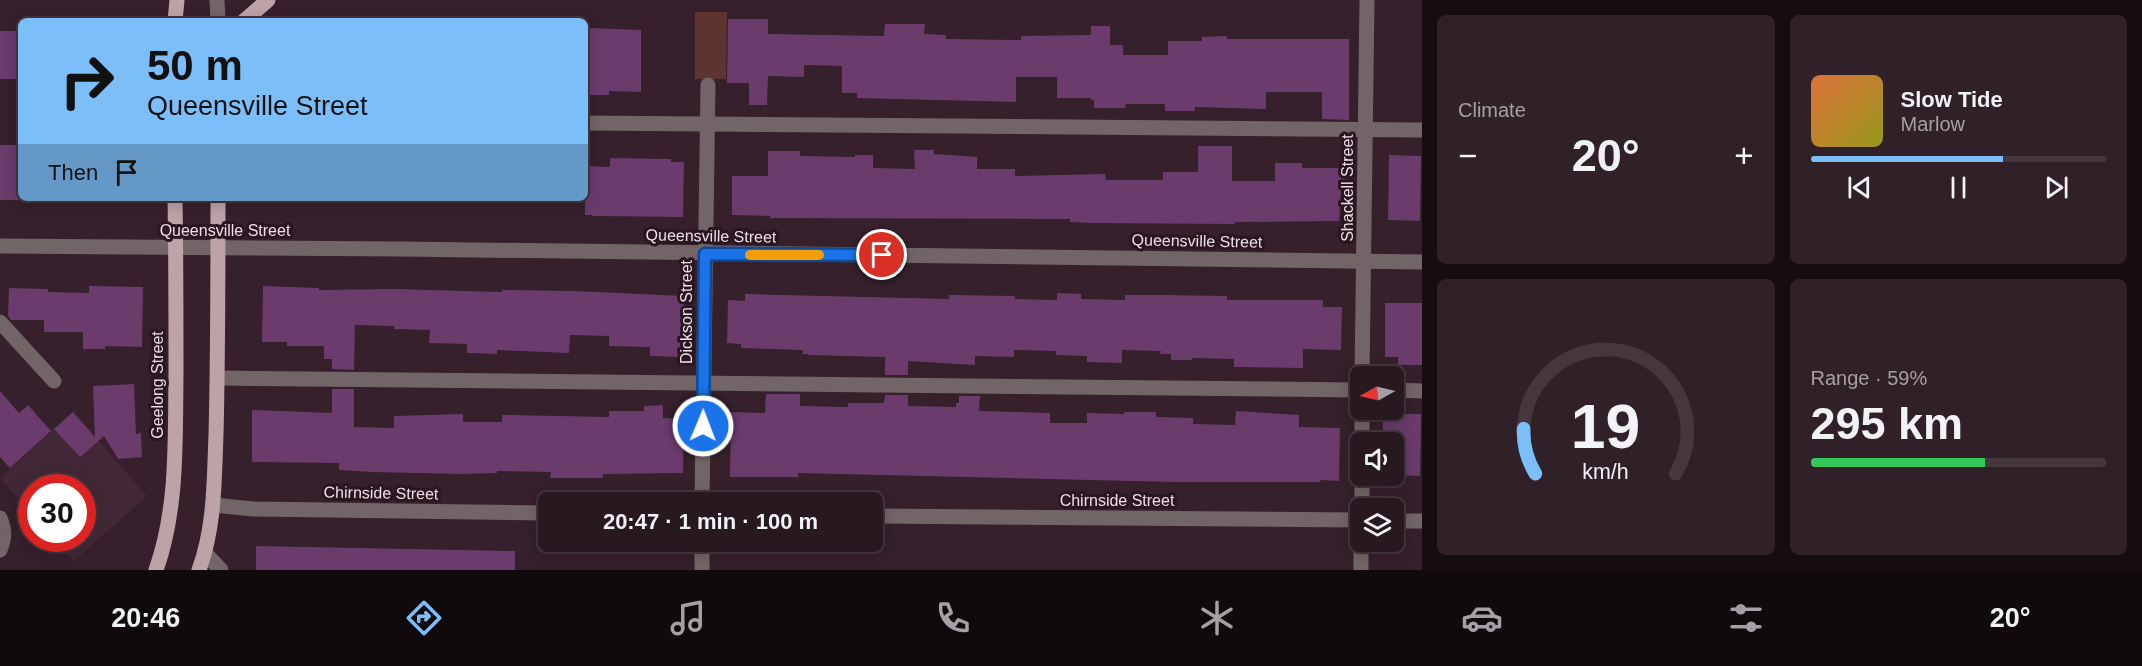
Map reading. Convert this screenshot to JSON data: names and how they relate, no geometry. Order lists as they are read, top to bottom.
{
  "streets": {
    "main road": ["Geelong Street"],
    "street": [
      "Shackell Street",
      "Queensville Street",
      "Dickson Street",
      "Chirnside Street"
    ]
  },
  "crossings": [
    ["Shackell Street", "Queensville Street"],
    ["Queensville Street", "Dickson Street"],
    ["Queensville Street", "Geelong Street"]
  ],
  "north": "left",
  "page": {
    "tile": [
      "Climate",
      ["Range · 59%", "295 km"]
    ],
    "turn": ["50 m", "Queensville Street"],
    "song": ["Slow Tide", "Marlow"],
    "heat": ["−", "20°", "+"],
    "then": "Then",
    "limit": "30",
    "trip": "20:47 · 1 min · 100 m",
    "tabs": ["20:46", "20°"],
    "gauge": ["19", "km/h"]
  }
}
